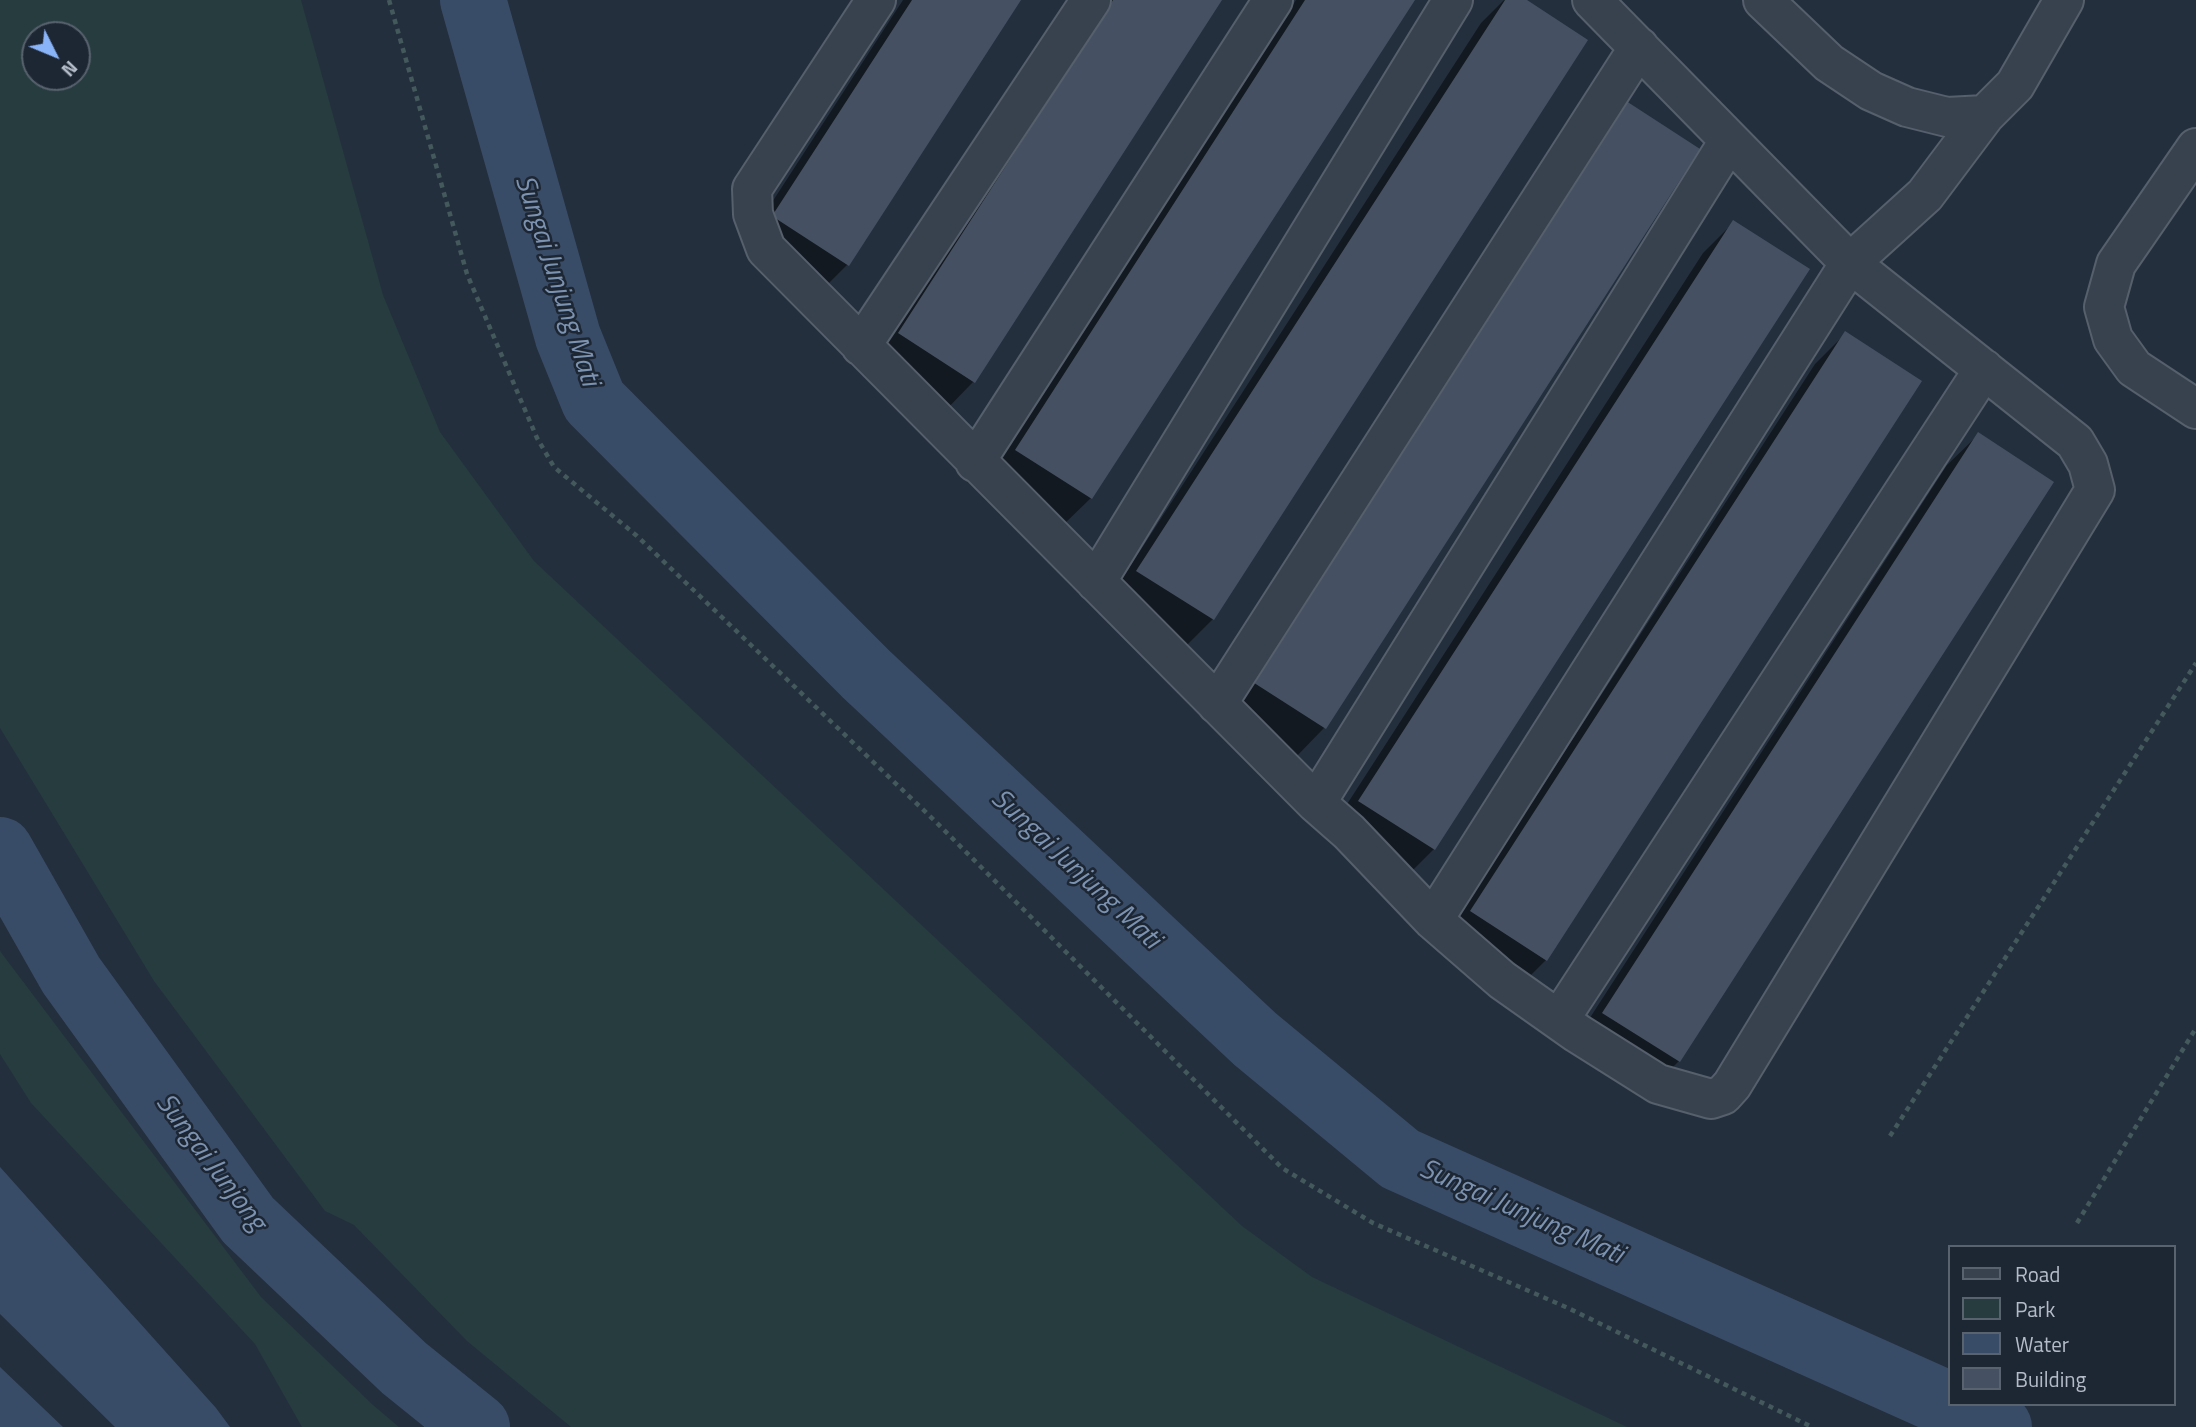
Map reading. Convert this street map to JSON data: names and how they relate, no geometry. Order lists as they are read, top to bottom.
{
  "water": ["Sungai Junjung Mati", "Sungai Junjong"],
  "legend": [
    "Road",
    "Park",
    "Water",
    "Building"
  ],
  "north": "bottom right"
}
